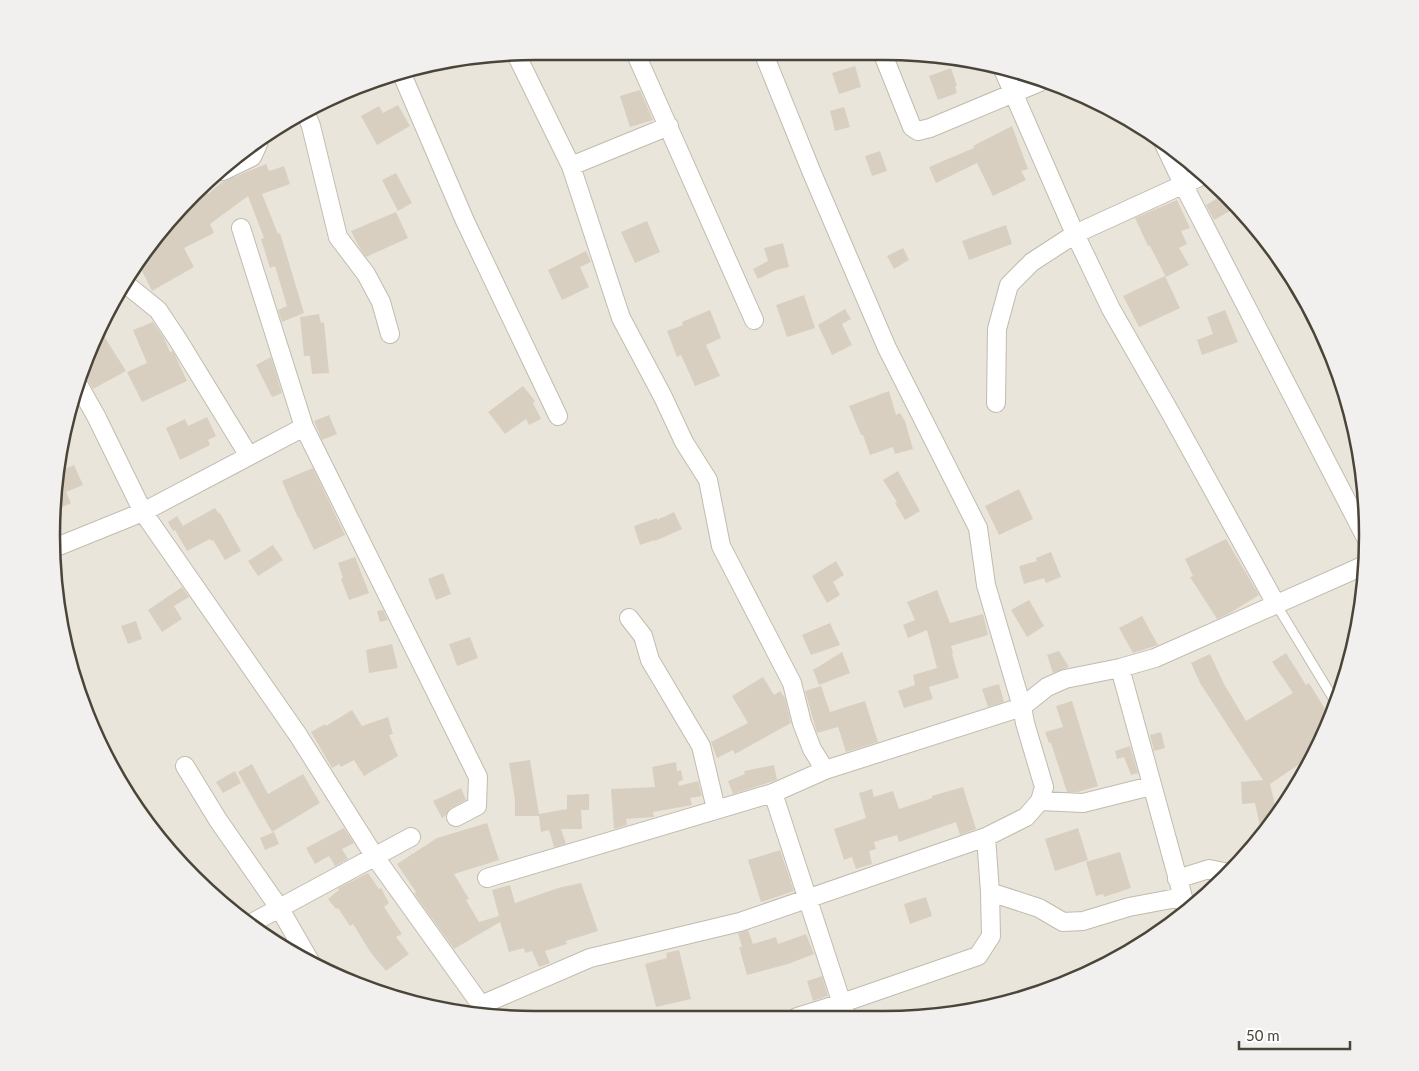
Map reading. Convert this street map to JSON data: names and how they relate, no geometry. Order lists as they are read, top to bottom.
{
  "scale_bar": "50 m"
}
